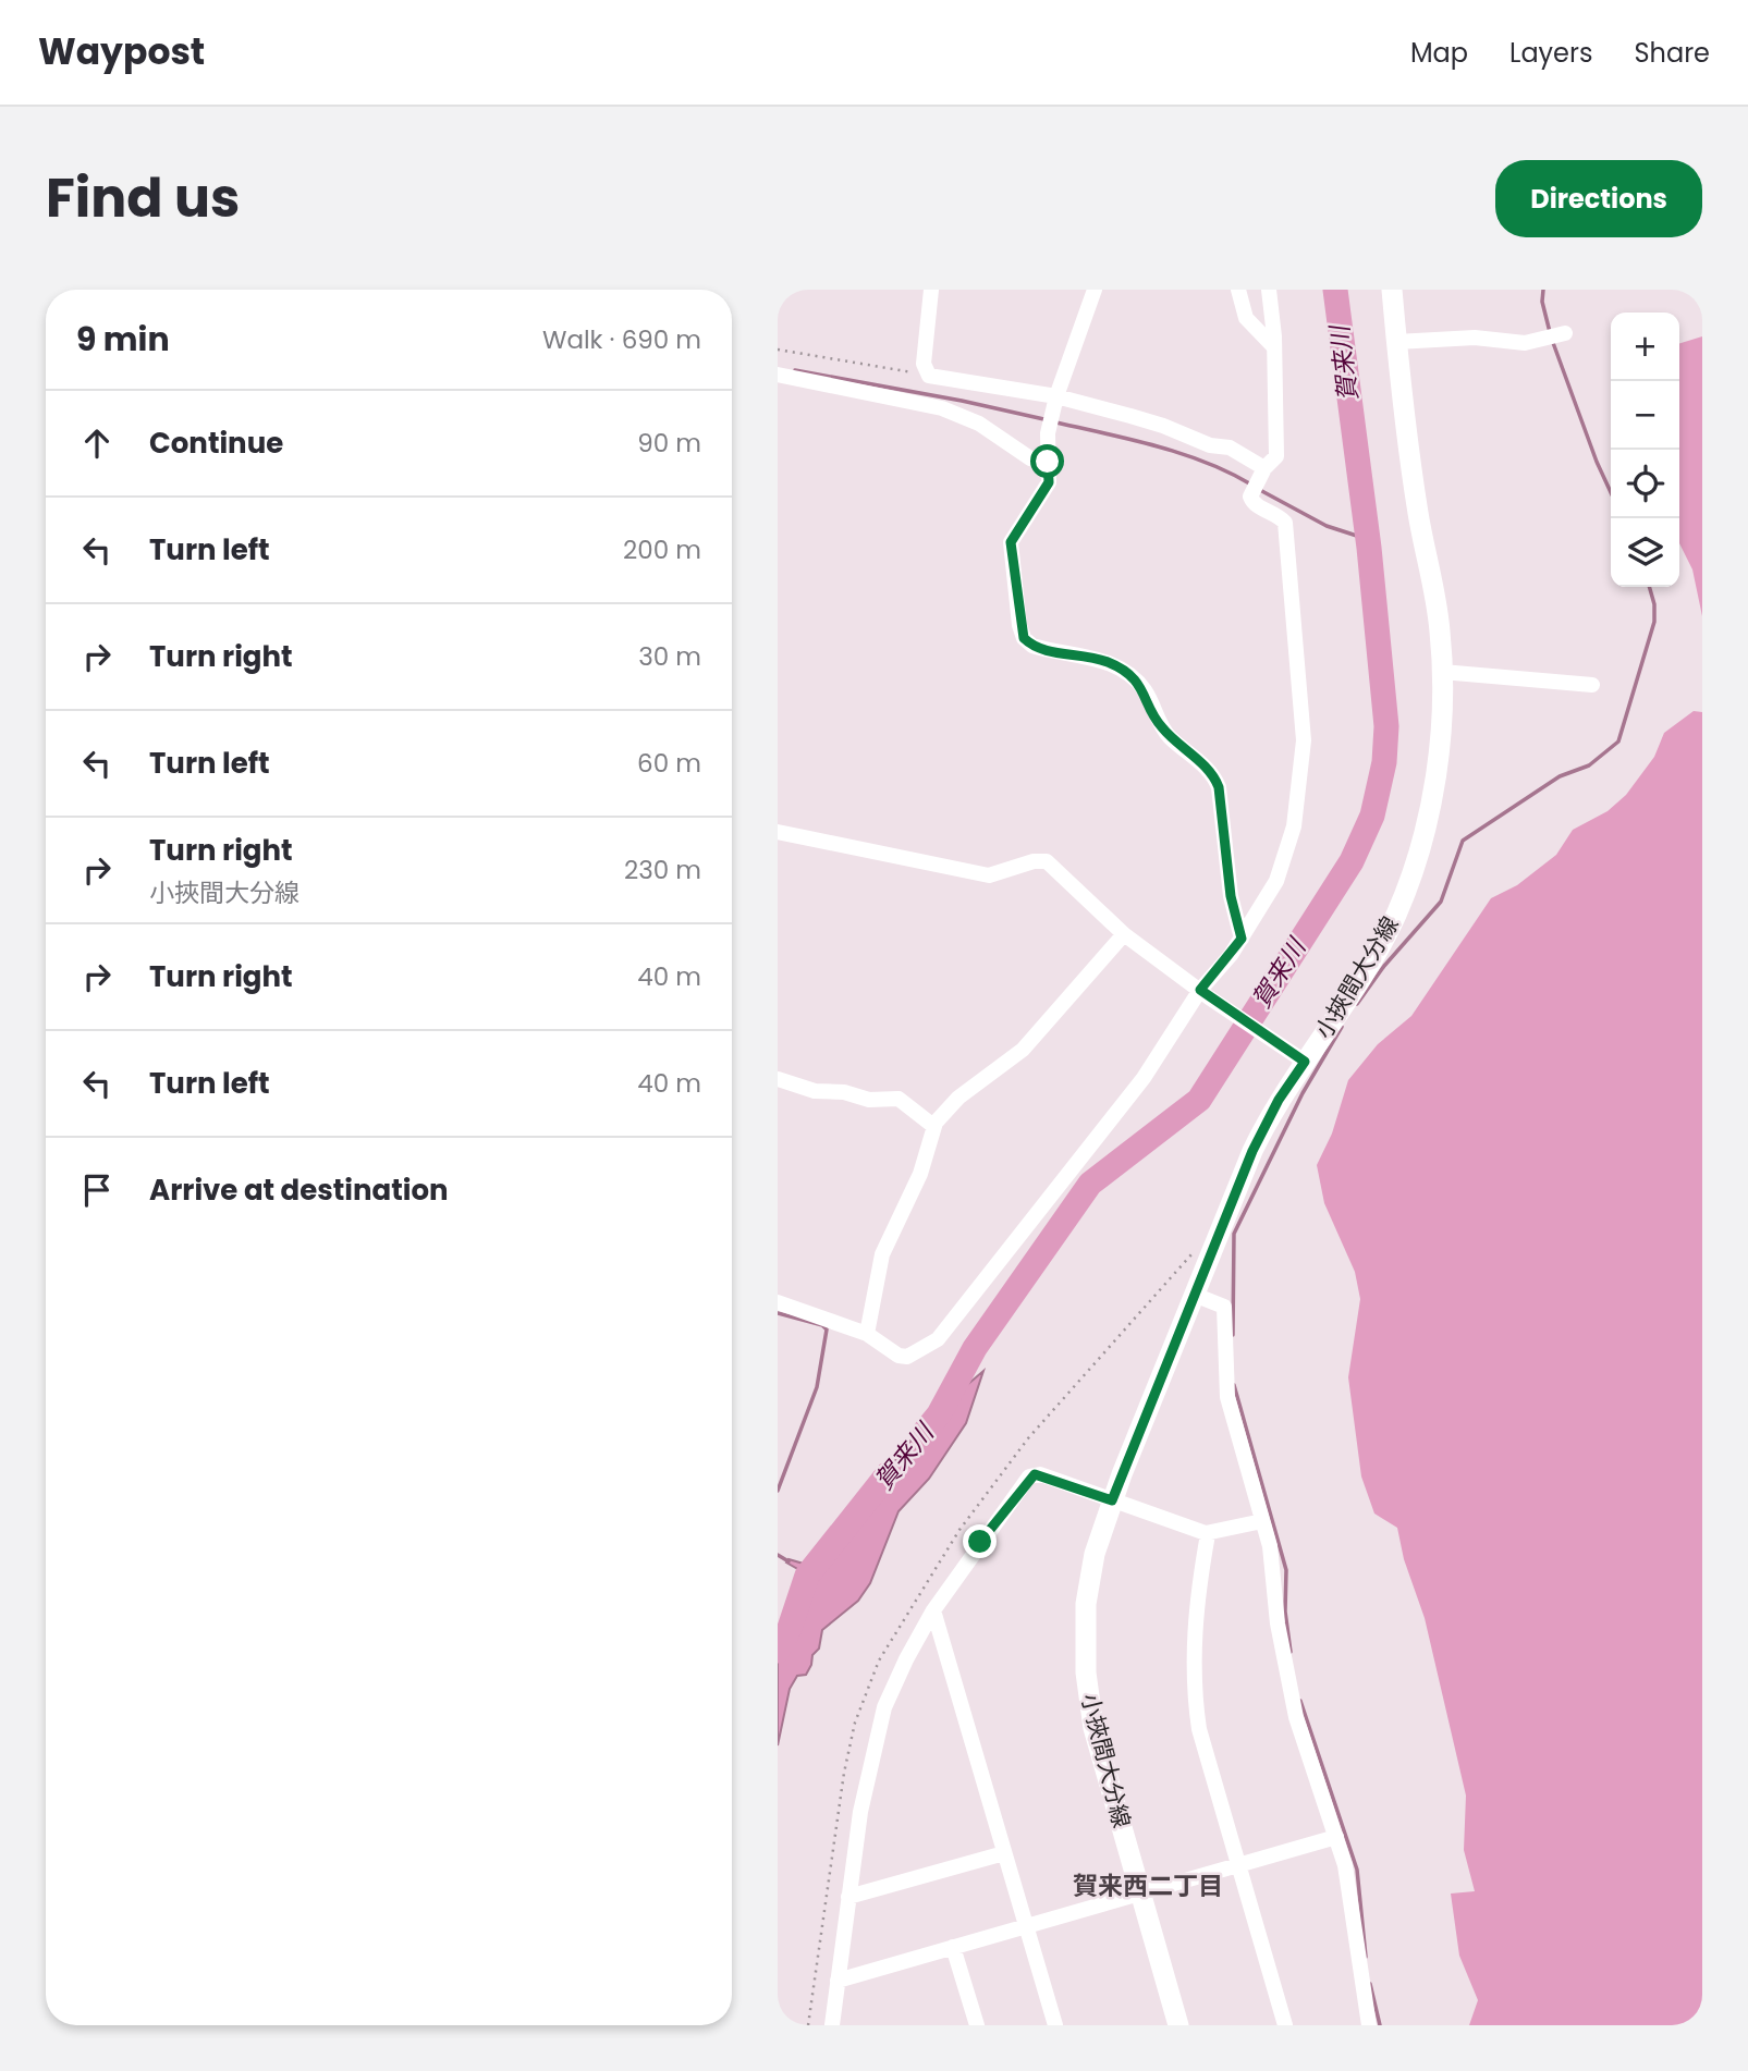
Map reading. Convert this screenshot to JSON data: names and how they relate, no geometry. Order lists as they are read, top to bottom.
{
  "streets": {
    "main road": ["小挾間大分線"]
  },
  "districts": ["賀来西二丁目"],
  "water": ["賀来川"],
  "page": {
    "header": "Waypost",
    "nav": ["Map", "Layers", "Share"],
    "title": "Find us",
    "buttons": "Directions",
    "heading": ["9 min", "Walk · 690 m"],
    "map_buttons": ["+", "−"],
    "list": [
      ["Continue", "90 m"],
      ["Turn left", "200 m"],
      ["Turn right", "30 m"],
      ["Turn left", "60 m"],
      ["Turn right", "小挾間大分線", "230 m"],
      ["Turn right", "40 m"],
      ["Turn left", "40 m"],
      "Arrive at destination"
    ]
  }
}
